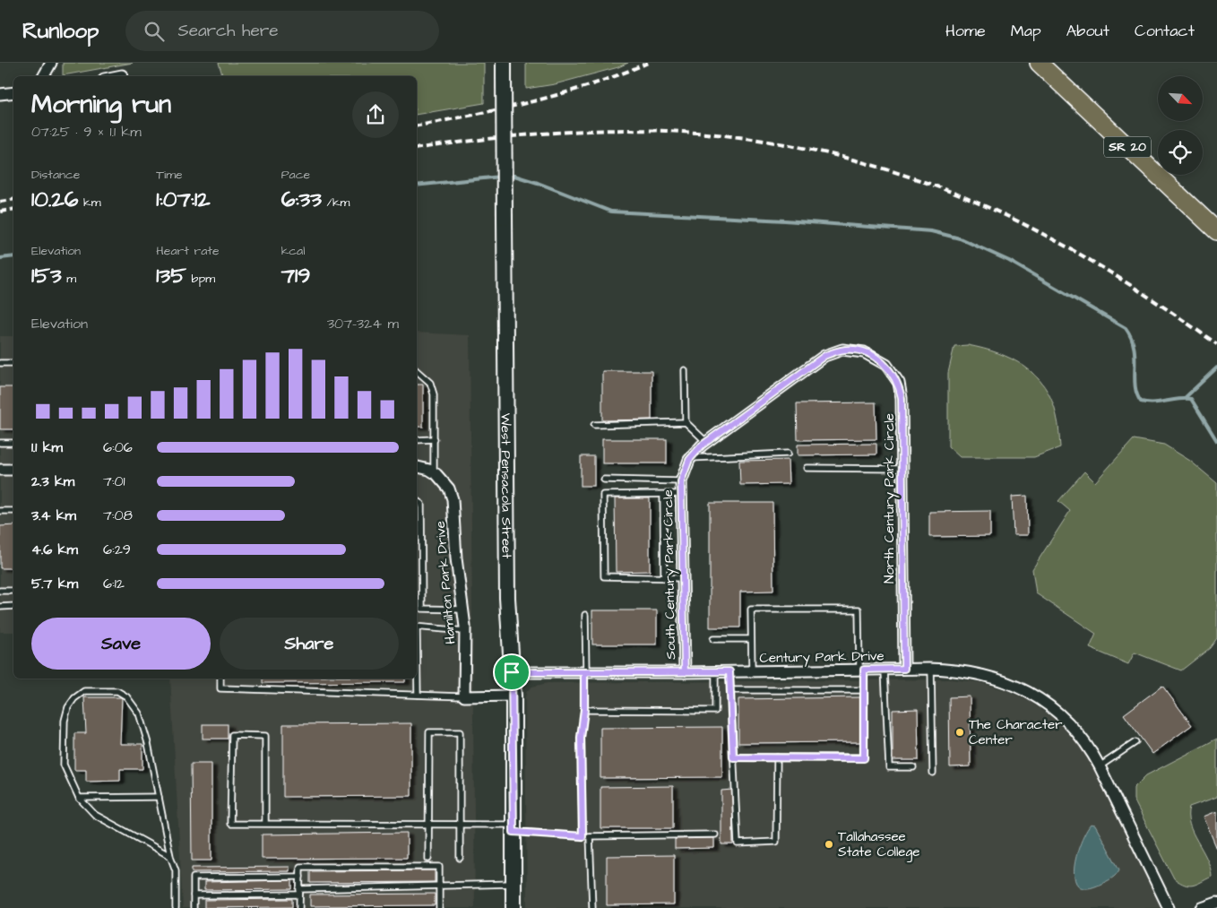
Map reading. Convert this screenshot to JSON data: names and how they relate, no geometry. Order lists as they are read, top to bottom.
{
  "streets": {
    "main road": ["SR 20", "West Pensacola Street"],
    "street": [
      "North Century Park Circle",
      "South Century Park Circle",
      "Hamilton Park Drive",
      "Century Park Drive"
    ]
  },
  "crossings": [
    ["West Pensacola Street", "Century Park Drive"],
    ["North Century Park Circle", "Century Park Drive"],
    ["South Century Park Circle", "Century Park Drive"]
  ],
  "places": ["The Character Center", "Tallahassee State College"],
  "north": "bottom right",
  "page": {
    "header": "Runloop",
    "search": "Search here",
    "nav": [
      "Home",
      "Map",
      "About",
      "Contact"
    ],
    "heading": ["Morning run", "07:25 · 9 × 1.1 km"],
    "stats": [
      ["Distance", "10.26 km"],
      ["Time", "1:07:12"],
      ["Pace", "6:33 /km"],
      ["Elevation", "153 m"],
      ["Heart rate", "135 bpm"],
      ["kcal", "719"]
    ],
    "chart": ["Elevation", "307–324 m"],
    "list": [
      {
        "name": "1.1 km",
        "note": "6:06"
      },
      {
        "name": "2.3 km",
        "note": "7:01"
      },
      {
        "name": "3.4 km",
        "note": "7:08"
      },
      {
        "name": "4.6 km",
        "note": "6:29"
      },
      {
        "name": "5.7 km",
        "note": "6:12"
      }
    ],
    "buttons": ["Save", "Share"]
  }
}
